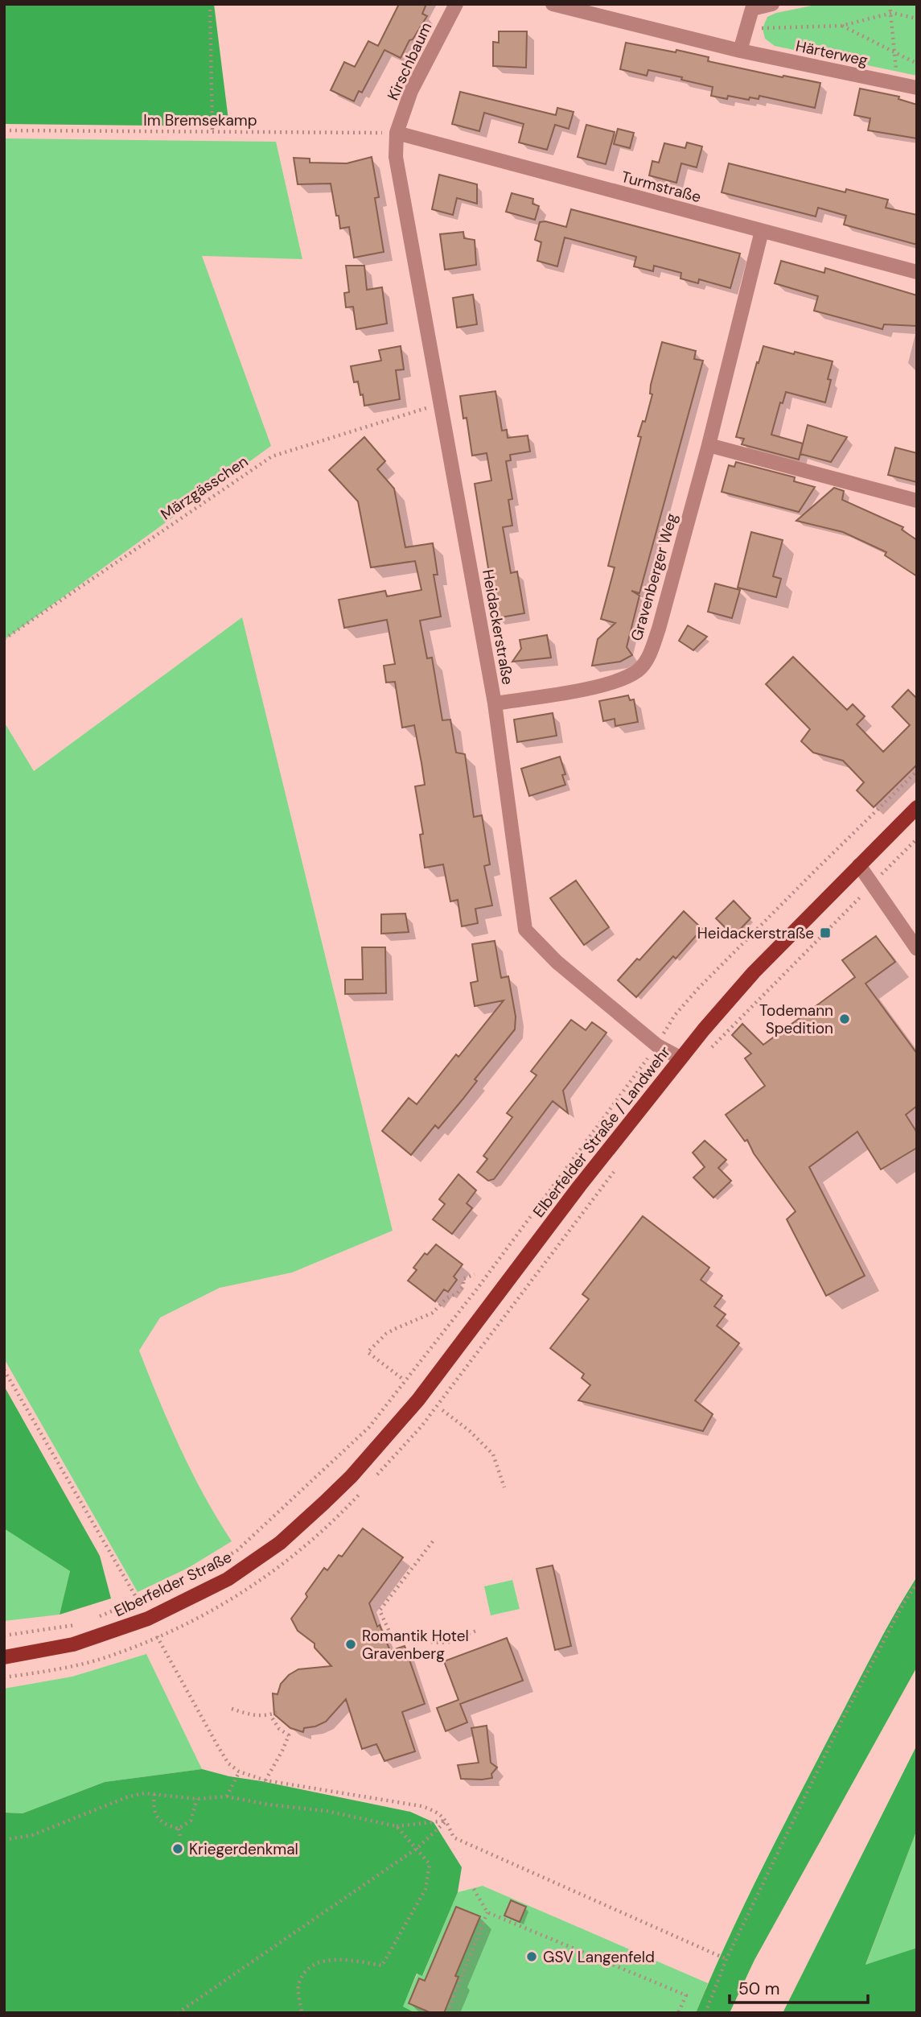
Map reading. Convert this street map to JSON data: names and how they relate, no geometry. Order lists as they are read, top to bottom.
{
  "streets": {
    "main road": ["Elberfelder Straße / Landwehr", "Elberfelder Straße"],
    "street": [
      "Härterweg",
      "Kirschbaum",
      "Turmstraße",
      "Gravenberger Weg",
      "Heidackerstraße"
    ],
    "path": ["Im Bremsekamp", "Märzgässchen"]
  },
  "crossings": [
    ["Kirschbaum", "Im Bremsekamp"],
    ["Kirschbaum", "Turmstraße"],
    ["Kirschbaum", "Heidackerstraße"],
    ["Im Bremsekamp", "Turmstraße"],
    ["Im Bremsekamp", "Heidackerstraße"],
    ["Turmstraße", "Gravenberger Weg"],
    ["Turmstraße", "Heidackerstraße"],
    ["Märzgässchen", "Heidackerstraße"],
    ["Gravenberger Weg", "Heidackerstraße"],
    ["Heidackerstraße", "Elberfelder Straße / Landwehr"],
    ["Elberfelder Straße / Landwehr", "Elberfelder Straße"]
  ],
  "places": {
    "transit": ["Heidackerstraße"],
    "other": [
      "Todemann Spedition",
      "Romantik Hotel Gravenberg",
      "Kriegerdenkmal",
      "GSV Langenfeld"
    ]
  },
  "scale_bar": "50 m"
}
